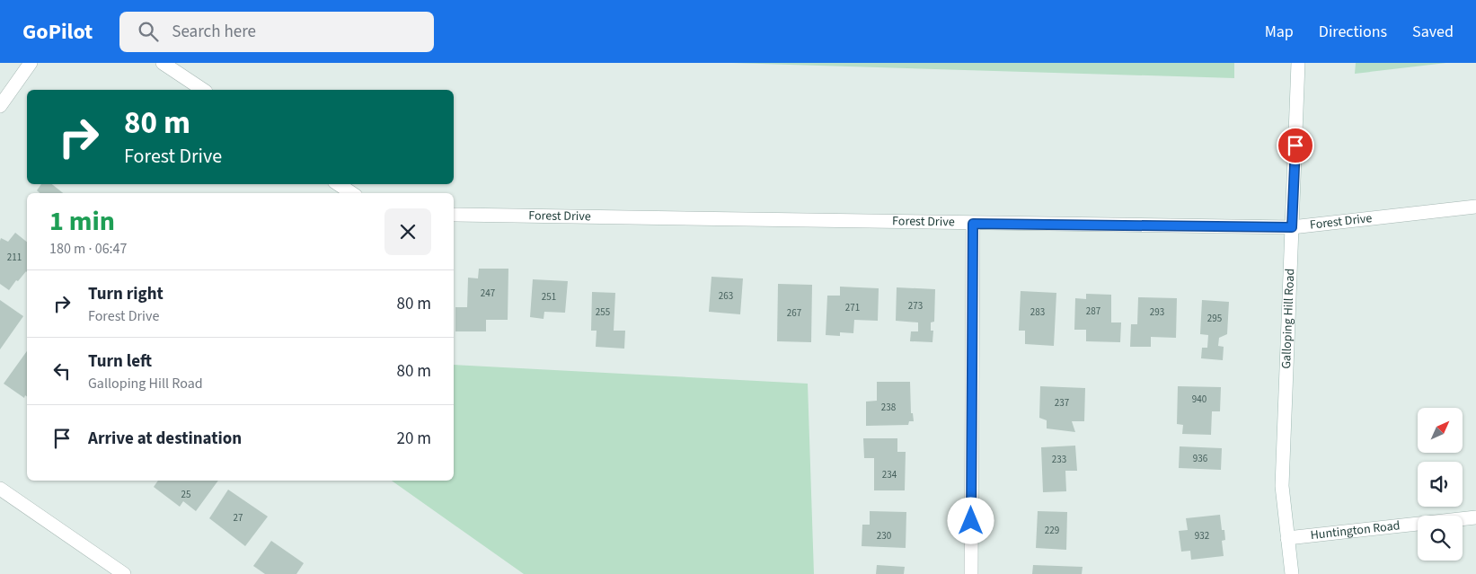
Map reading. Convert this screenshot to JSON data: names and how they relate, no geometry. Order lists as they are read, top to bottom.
{
  "streets": {
    "street": ["Forest Drive", "Galloping Hill Road", "Huntington Road"]
  },
  "crossings": [
    ["Forest Drive", "Galloping Hill Road"],
    ["Galloping Hill Road", "Huntington Road"]
  ],
  "house_numbers": [
    "211",
    "247",
    "263",
    "251",
    "273",
    "271",
    "287",
    "255",
    "283",
    "293",
    "267",
    "295",
    "940",
    "237",
    "238",
    "936",
    "233",
    "234",
    "25",
    "27",
    "229",
    "230",
    "932"
  ],
  "north": "top right",
  "page": {
    "header": "GoPilot",
    "search": "Search here",
    "nav": ["Map", "Directions", "Saved"],
    "turn": ["80 m", "Forest Drive"],
    "heading": ["1 min", "180 m · 06:47"],
    "list": [
      {
        "name": "Turn right",
        "note": "Forest Drive",
        "value": "80 m"
      },
      {
        "name": "Turn left",
        "note": "Galloping Hill Road",
        "value": "80 m"
      },
      {
        "name": "Arrive at destination",
        "value": "20 m"
      }
    ]
  }
}
